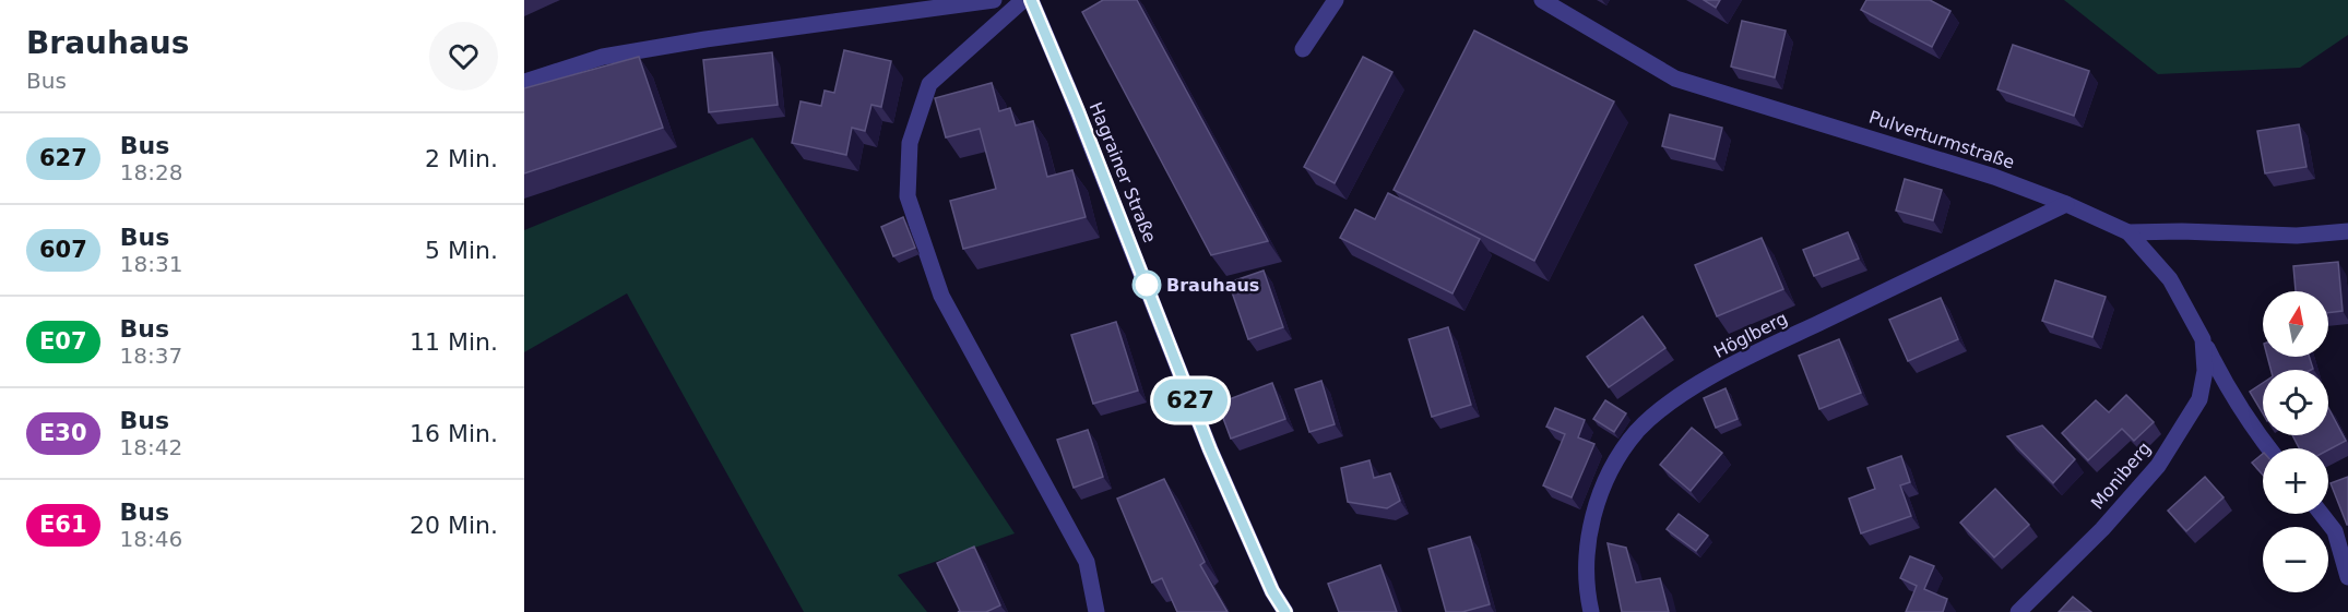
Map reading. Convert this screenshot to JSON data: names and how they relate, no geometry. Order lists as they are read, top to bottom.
{
  "streets": {
    "street": [
      "Pulverturmstraße",
      "Hagrainer Straße",
      "Höglberg",
      "Moniberg"
    ]
  },
  "crossings": [
    ["Pulverturmstraße", "Höglberg"],
    ["Pulverturmstraße", "Moniberg"]
  ],
  "places": ["Brauhaus"],
  "lines": ["bus line 627"],
  "north": "top",
  "page": {
    "heading": ["Brauhaus", "Bus"],
    "on_map": "627",
    "list": [
      {
        "mark": "627",
        "name": "Bus",
        "note": "18:28",
        "value": "2 Min."
      },
      {
        "mark": "607",
        "name": "Bus",
        "note": "18:31",
        "value": "5 Min."
      },
      {
        "mark": "E07",
        "name": "Bus",
        "note": "18:37",
        "value": "11 Min."
      },
      {
        "mark": "E30",
        "name": "Bus",
        "note": "18:42",
        "value": "16 Min."
      },
      {
        "mark": "E61",
        "name": "Bus",
        "note": "18:46",
        "value": "20 Min."
      }
    ],
    "map_buttons": ["+", "−"]
  }
}
